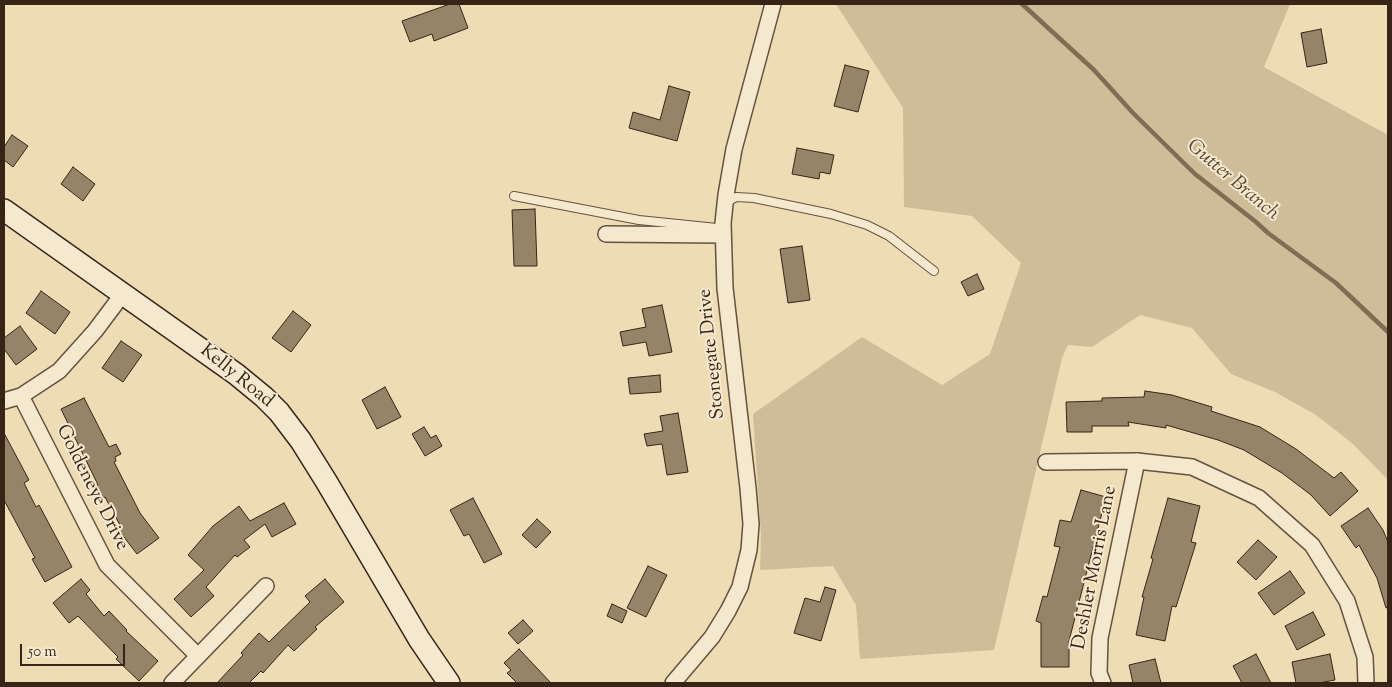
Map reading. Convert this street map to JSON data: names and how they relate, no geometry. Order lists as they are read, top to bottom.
{
  "streets": {
    "street": [
      "Stonegate Drive",
      "Kelly Road",
      "Goldeneye Drive",
      "Deshler Morris Lane"
    ]
  },
  "water": ["Gutter Branch"],
  "scale_bar": "50 m"
}
